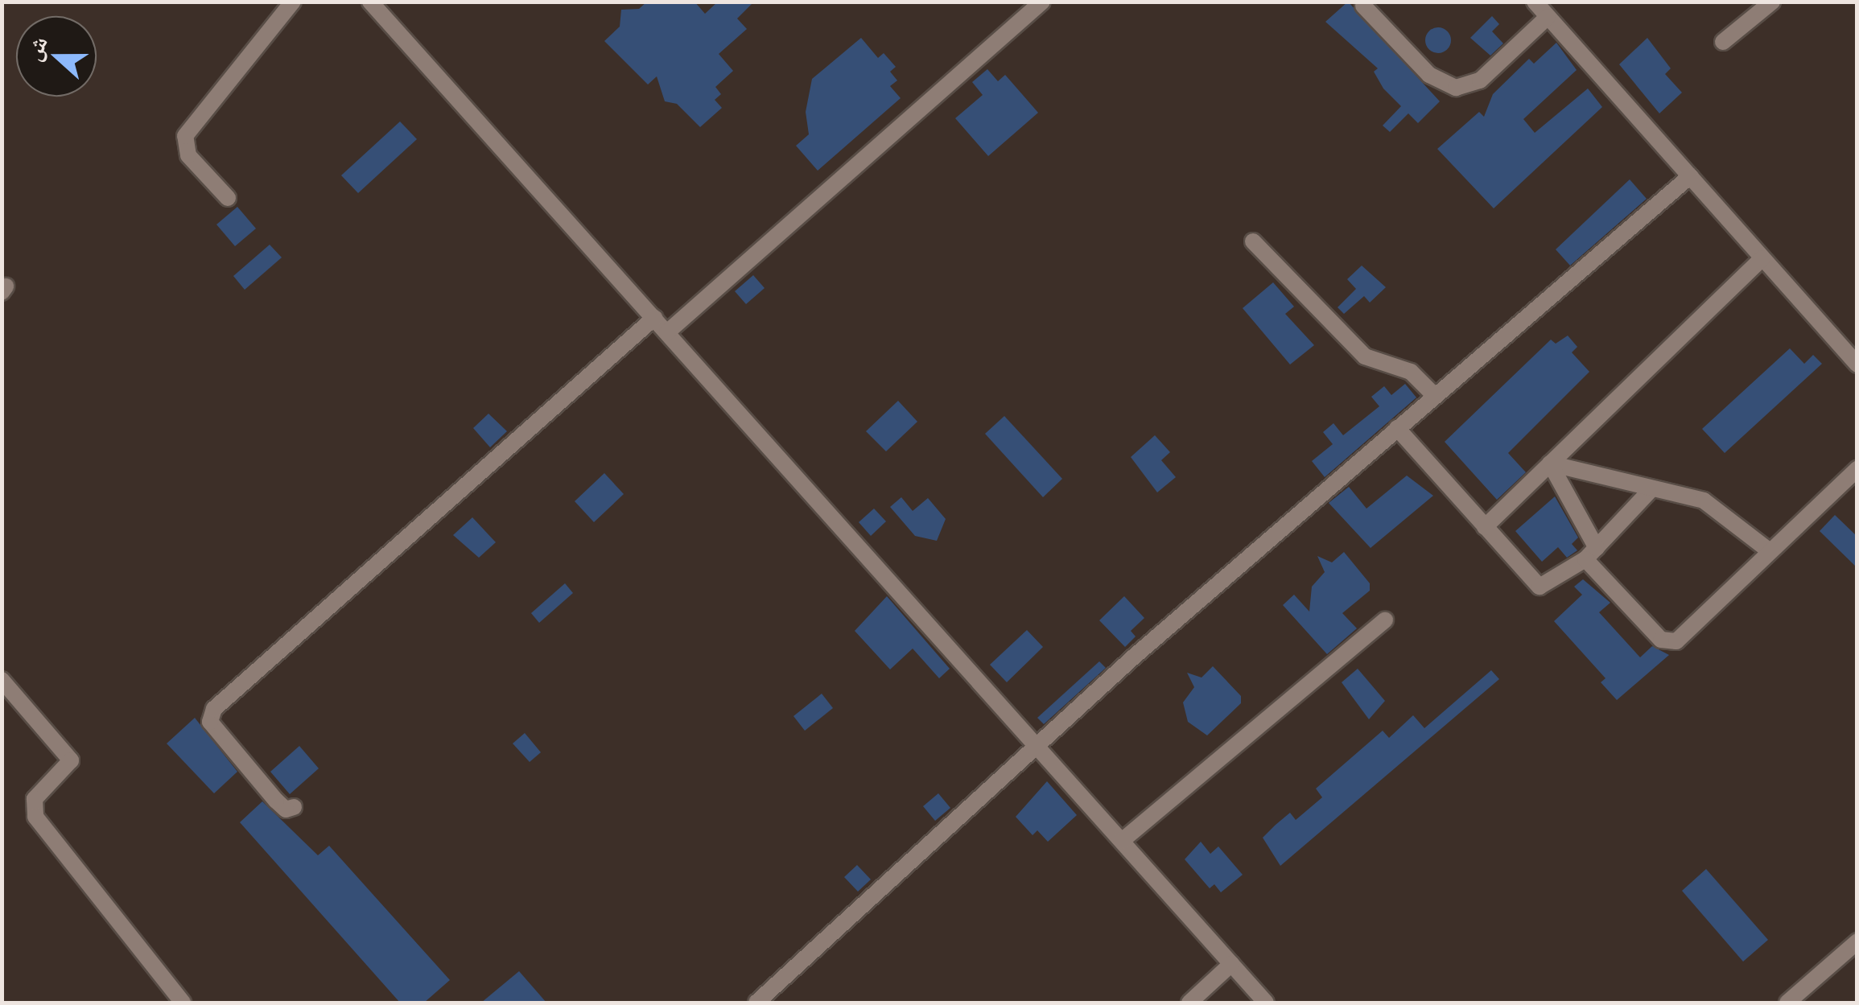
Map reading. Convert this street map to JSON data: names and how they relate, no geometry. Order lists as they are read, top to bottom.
{
  "north": "left"
}
